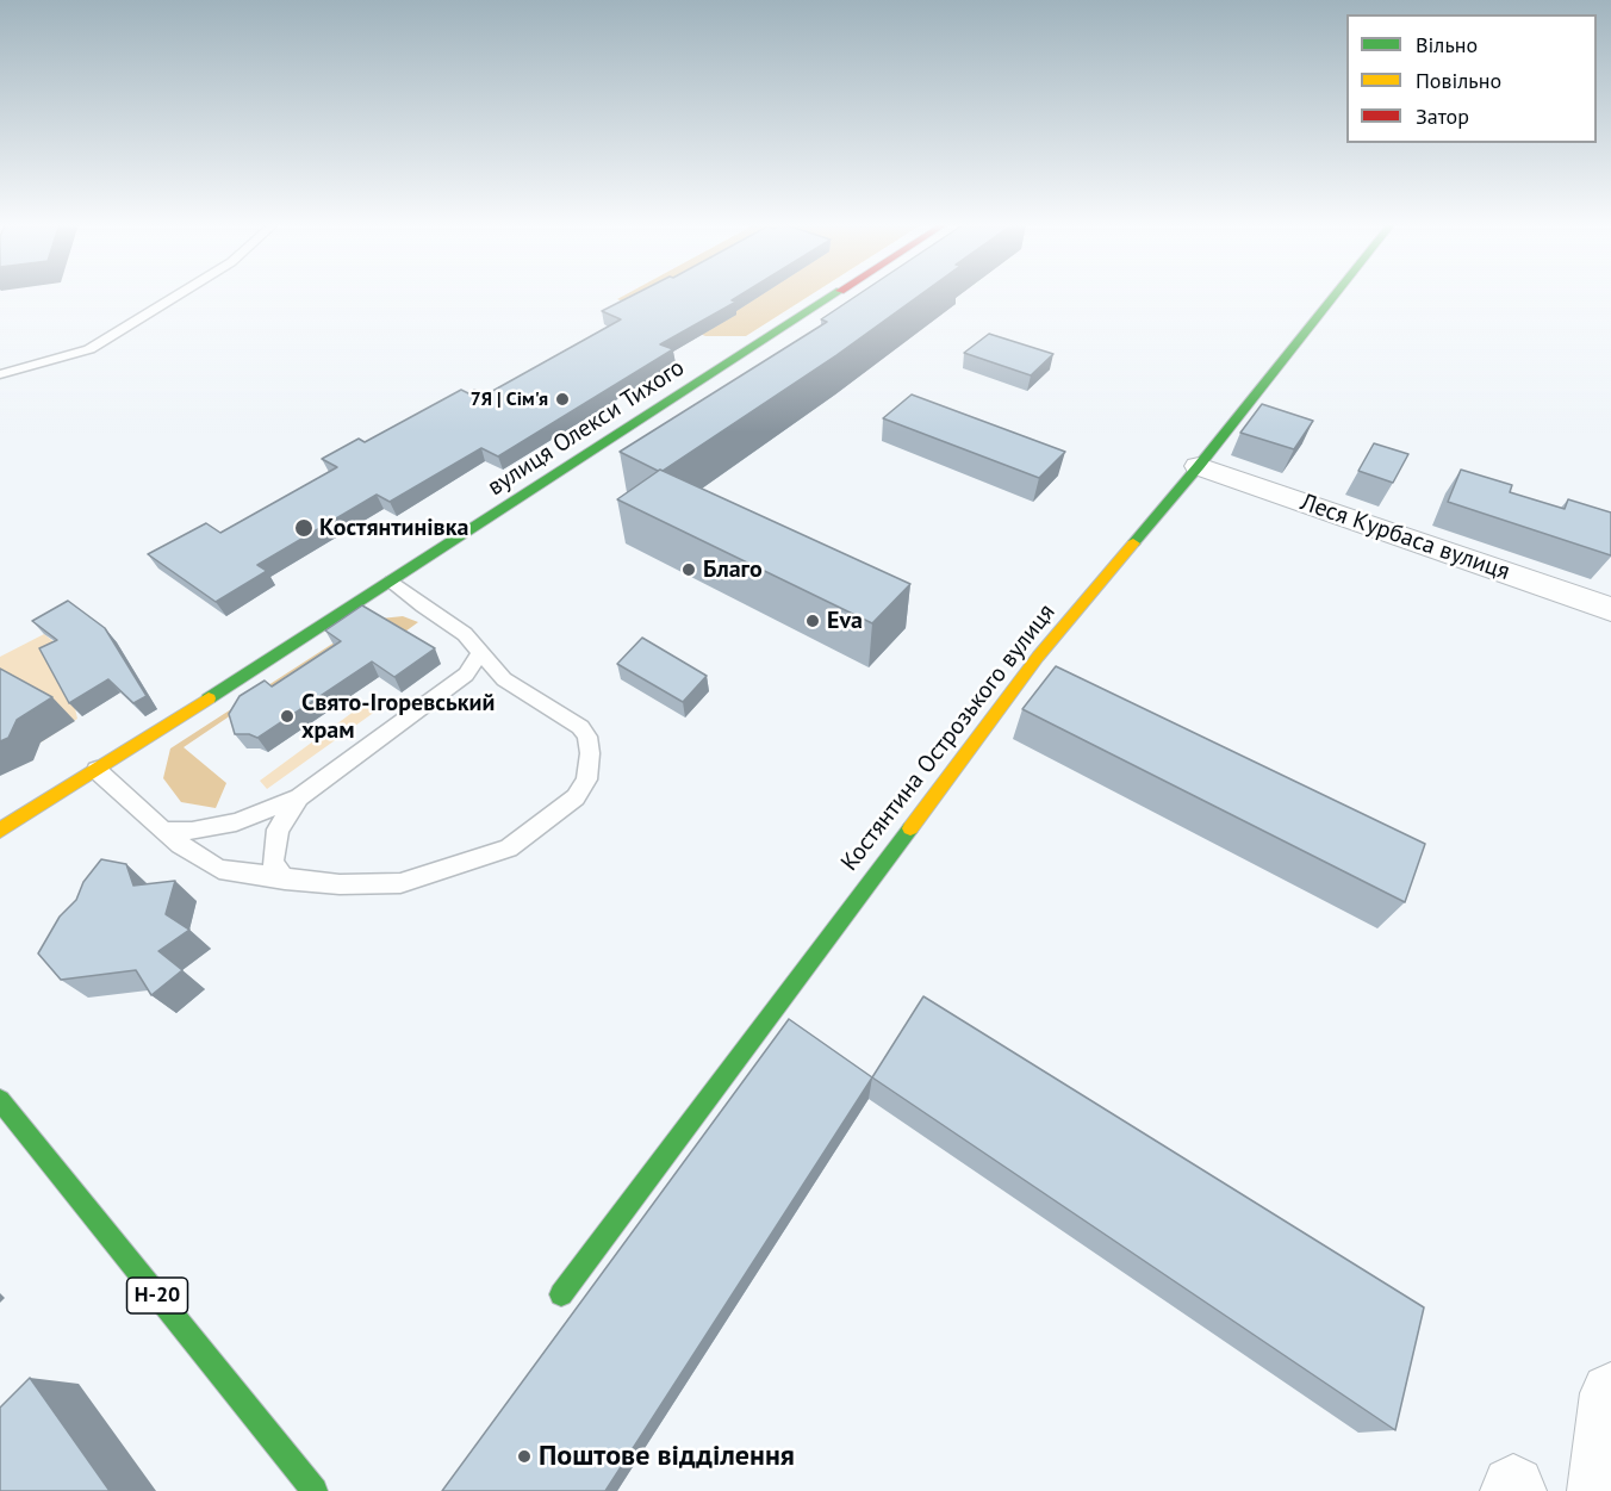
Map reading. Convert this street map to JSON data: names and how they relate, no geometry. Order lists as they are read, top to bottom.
{
  "streets": {
    "street": [
      "вулиця Олекси Тихого",
      "Леся Курбаса вулиця",
      "Костянтина Острозького вулиця",
      "Н-20"
    ]
  },
  "crossings": [
    ["Леся Курбаса вулиця", "Костянтина Острозького вулиця"]
  ],
  "places": [
    "7Я | Сім'я",
    "Костянтинівка",
    "Благо",
    "Eva",
    "Свято-Ігоревський храм",
    "Поштове відділення"
  ],
  "legend": ["Вільно", "Повільно", "Затор"]
}
